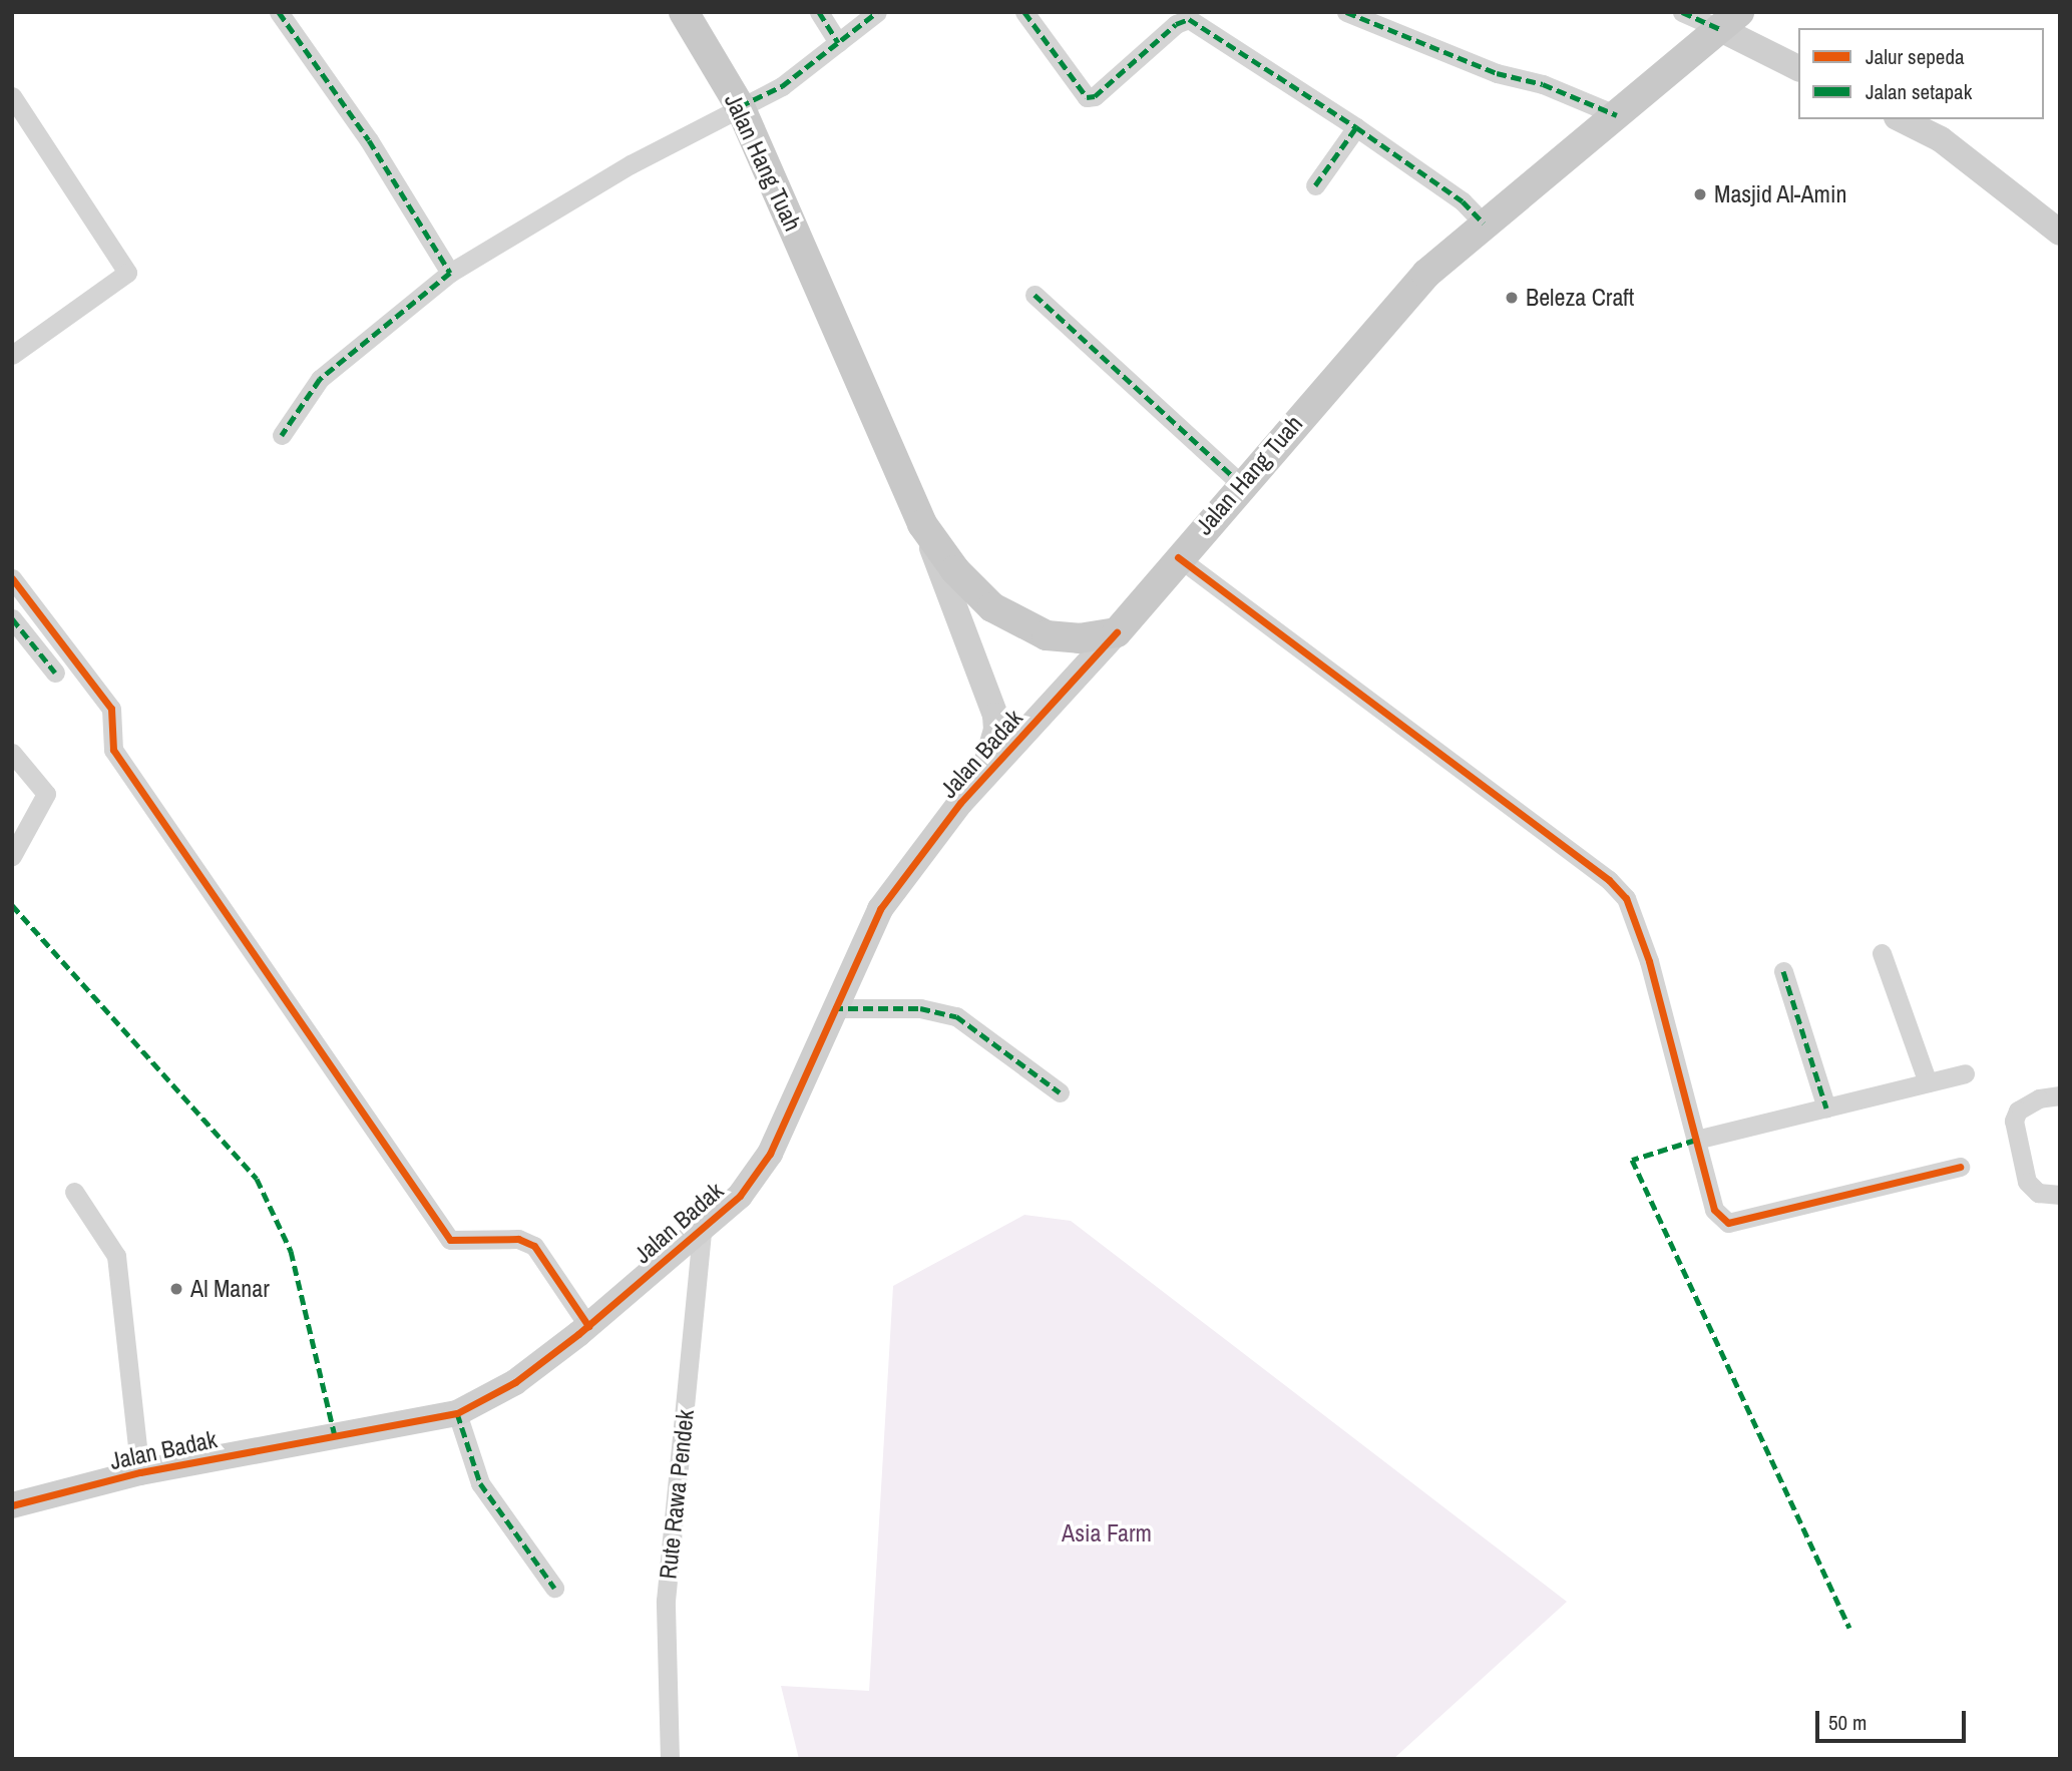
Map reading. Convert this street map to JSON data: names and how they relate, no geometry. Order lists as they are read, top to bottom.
{
  "streets": {
    "main road": ["Jalan Hang Tuah"],
    "street": ["Jalan Badak", "Rute Rawa Pendek"]
  },
  "crossings": [
    ["Jalan Hang Tuah", "Jalan Badak"],
    ["Jalan Badak", "Rute Rawa Pendek"]
  ],
  "parks": ["Asia Farm"],
  "places": ["Masjid Al-Amin", "Beleza Craft", "Al Manar"],
  "legend": ["Jalur sepeda", "Jalan setapak"],
  "scale_bar": "50 m"
}
